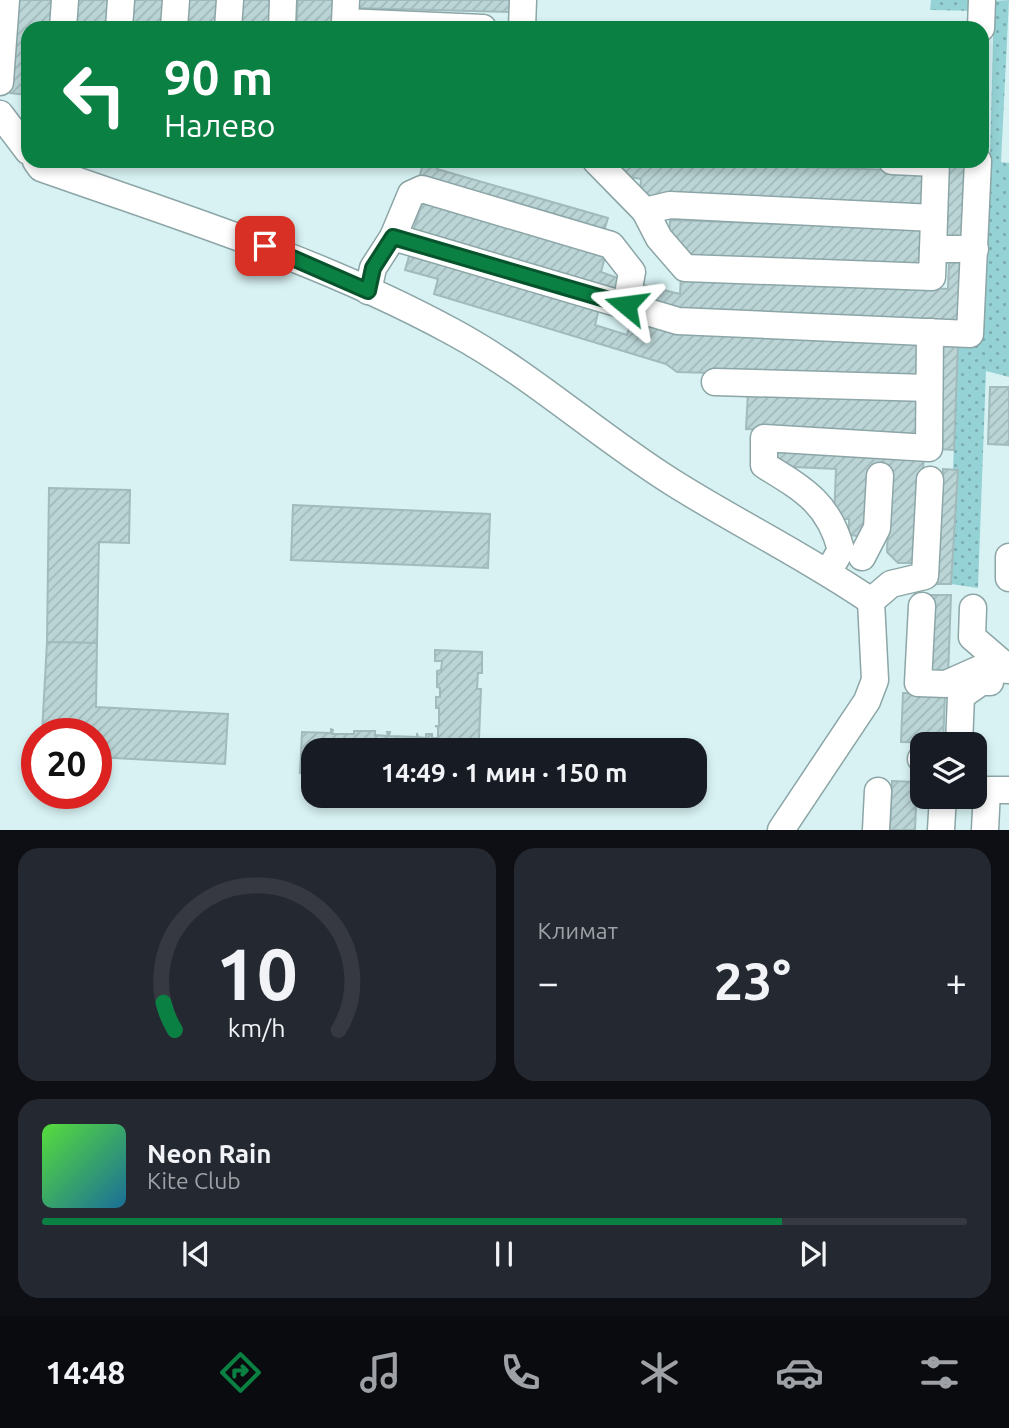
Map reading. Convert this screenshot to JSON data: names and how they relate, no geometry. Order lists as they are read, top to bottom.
{
  "page": {
    "turn": ["90 m", "Налево"],
    "limit": "20",
    "trip": "14:49 · 1 мин · 150 m",
    "tile": "Климат",
    "heat": ["−", "23°", "+"],
    "song": ["Neon Rain", "Kite Club"],
    "tabs": "14:48",
    "gauge": ["10", "km/h"]
  }
}
